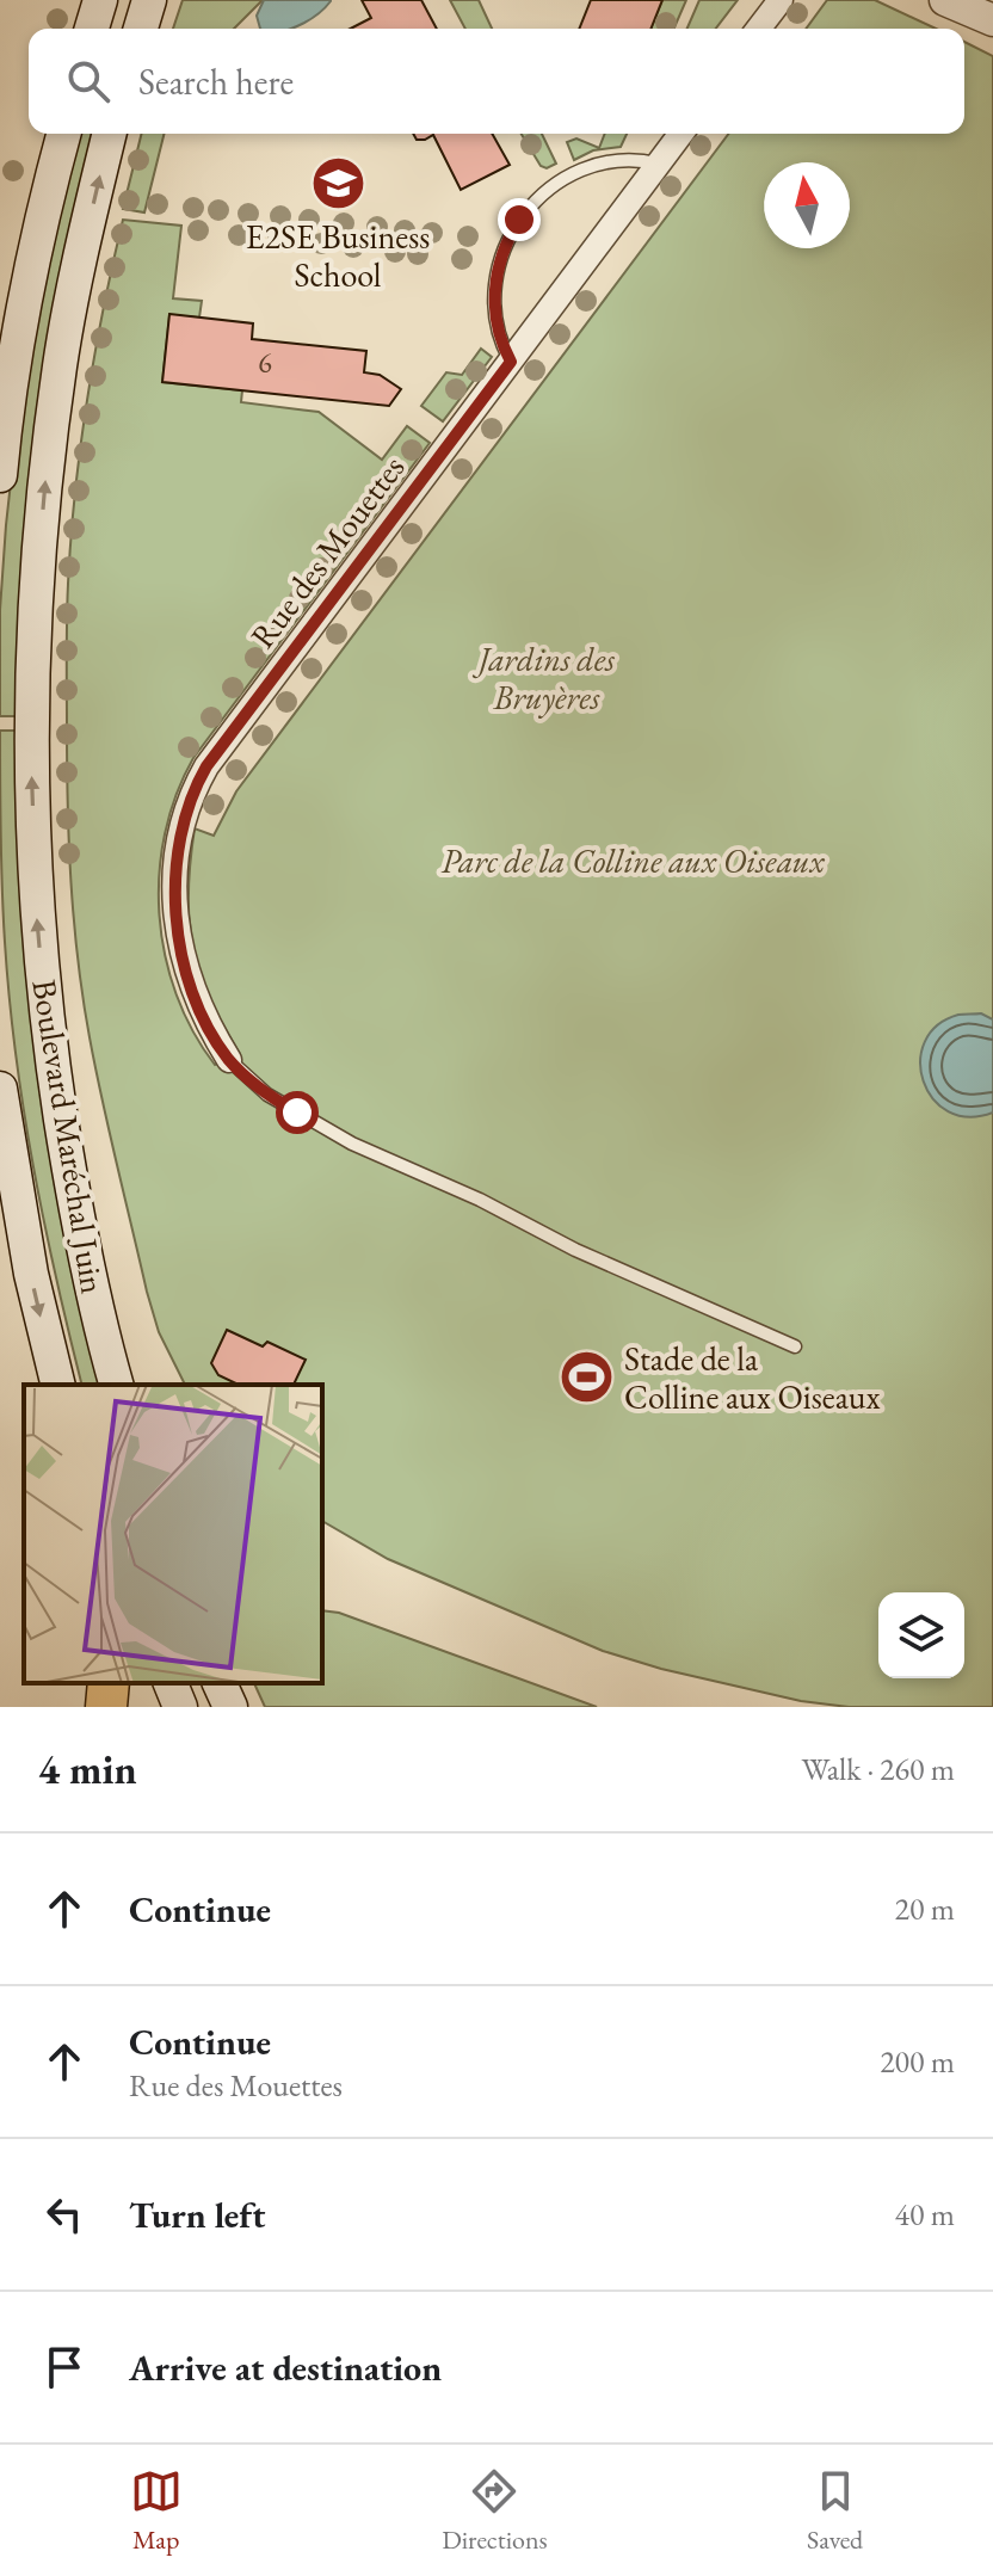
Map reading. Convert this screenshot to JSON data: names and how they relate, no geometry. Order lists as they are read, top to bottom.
{
  "streets": {
    "main road": ["Boulevard Maréchal Juin"],
    "street": ["Rue des Mouettes"]
  },
  "parks": ["Jardins des Bruyères", "Parc de la Colline aux Oiseaux"],
  "places": {
    "school or university": ["E2SE Business School"],
    "sports": ["Stade de la Colline aux Oiseaux"]
  },
  "house_numbers": ["6"],
  "north": "top",
  "page": {
    "search": "Search here",
    "heading": ["4 min", "Walk · 260 m"],
    "list": [
      ["Continue", "20 m"],
      ["Continue", "Rue des Mouettes", "200 m"],
      ["Turn left", "40 m"],
      "Arrive at destination"
    ],
    "nav": ["Map", "Directions", "Saved"]
  }
}
